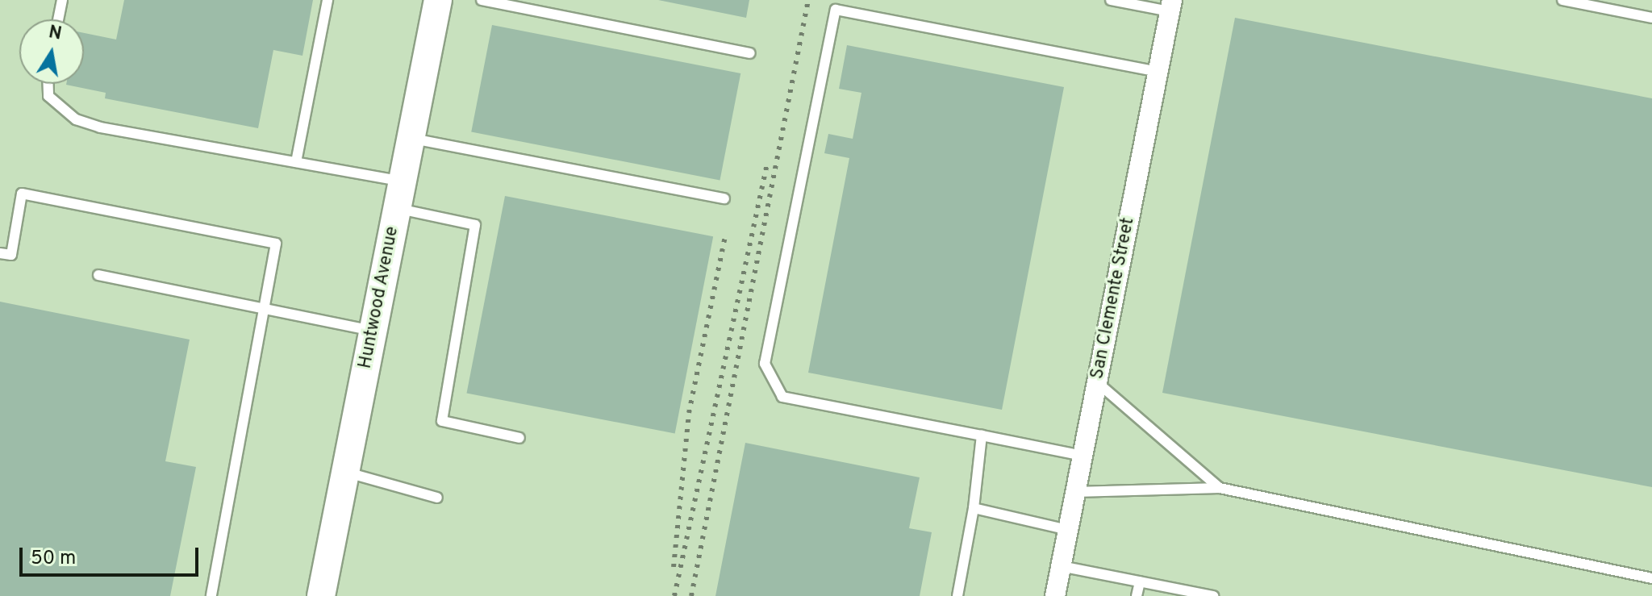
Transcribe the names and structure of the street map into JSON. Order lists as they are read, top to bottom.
{
  "streets": {
    "street": ["Huntwood Avenue", "San Clemente Street"]
  },
  "scale_bar": "50 m",
  "north": "top"
}
